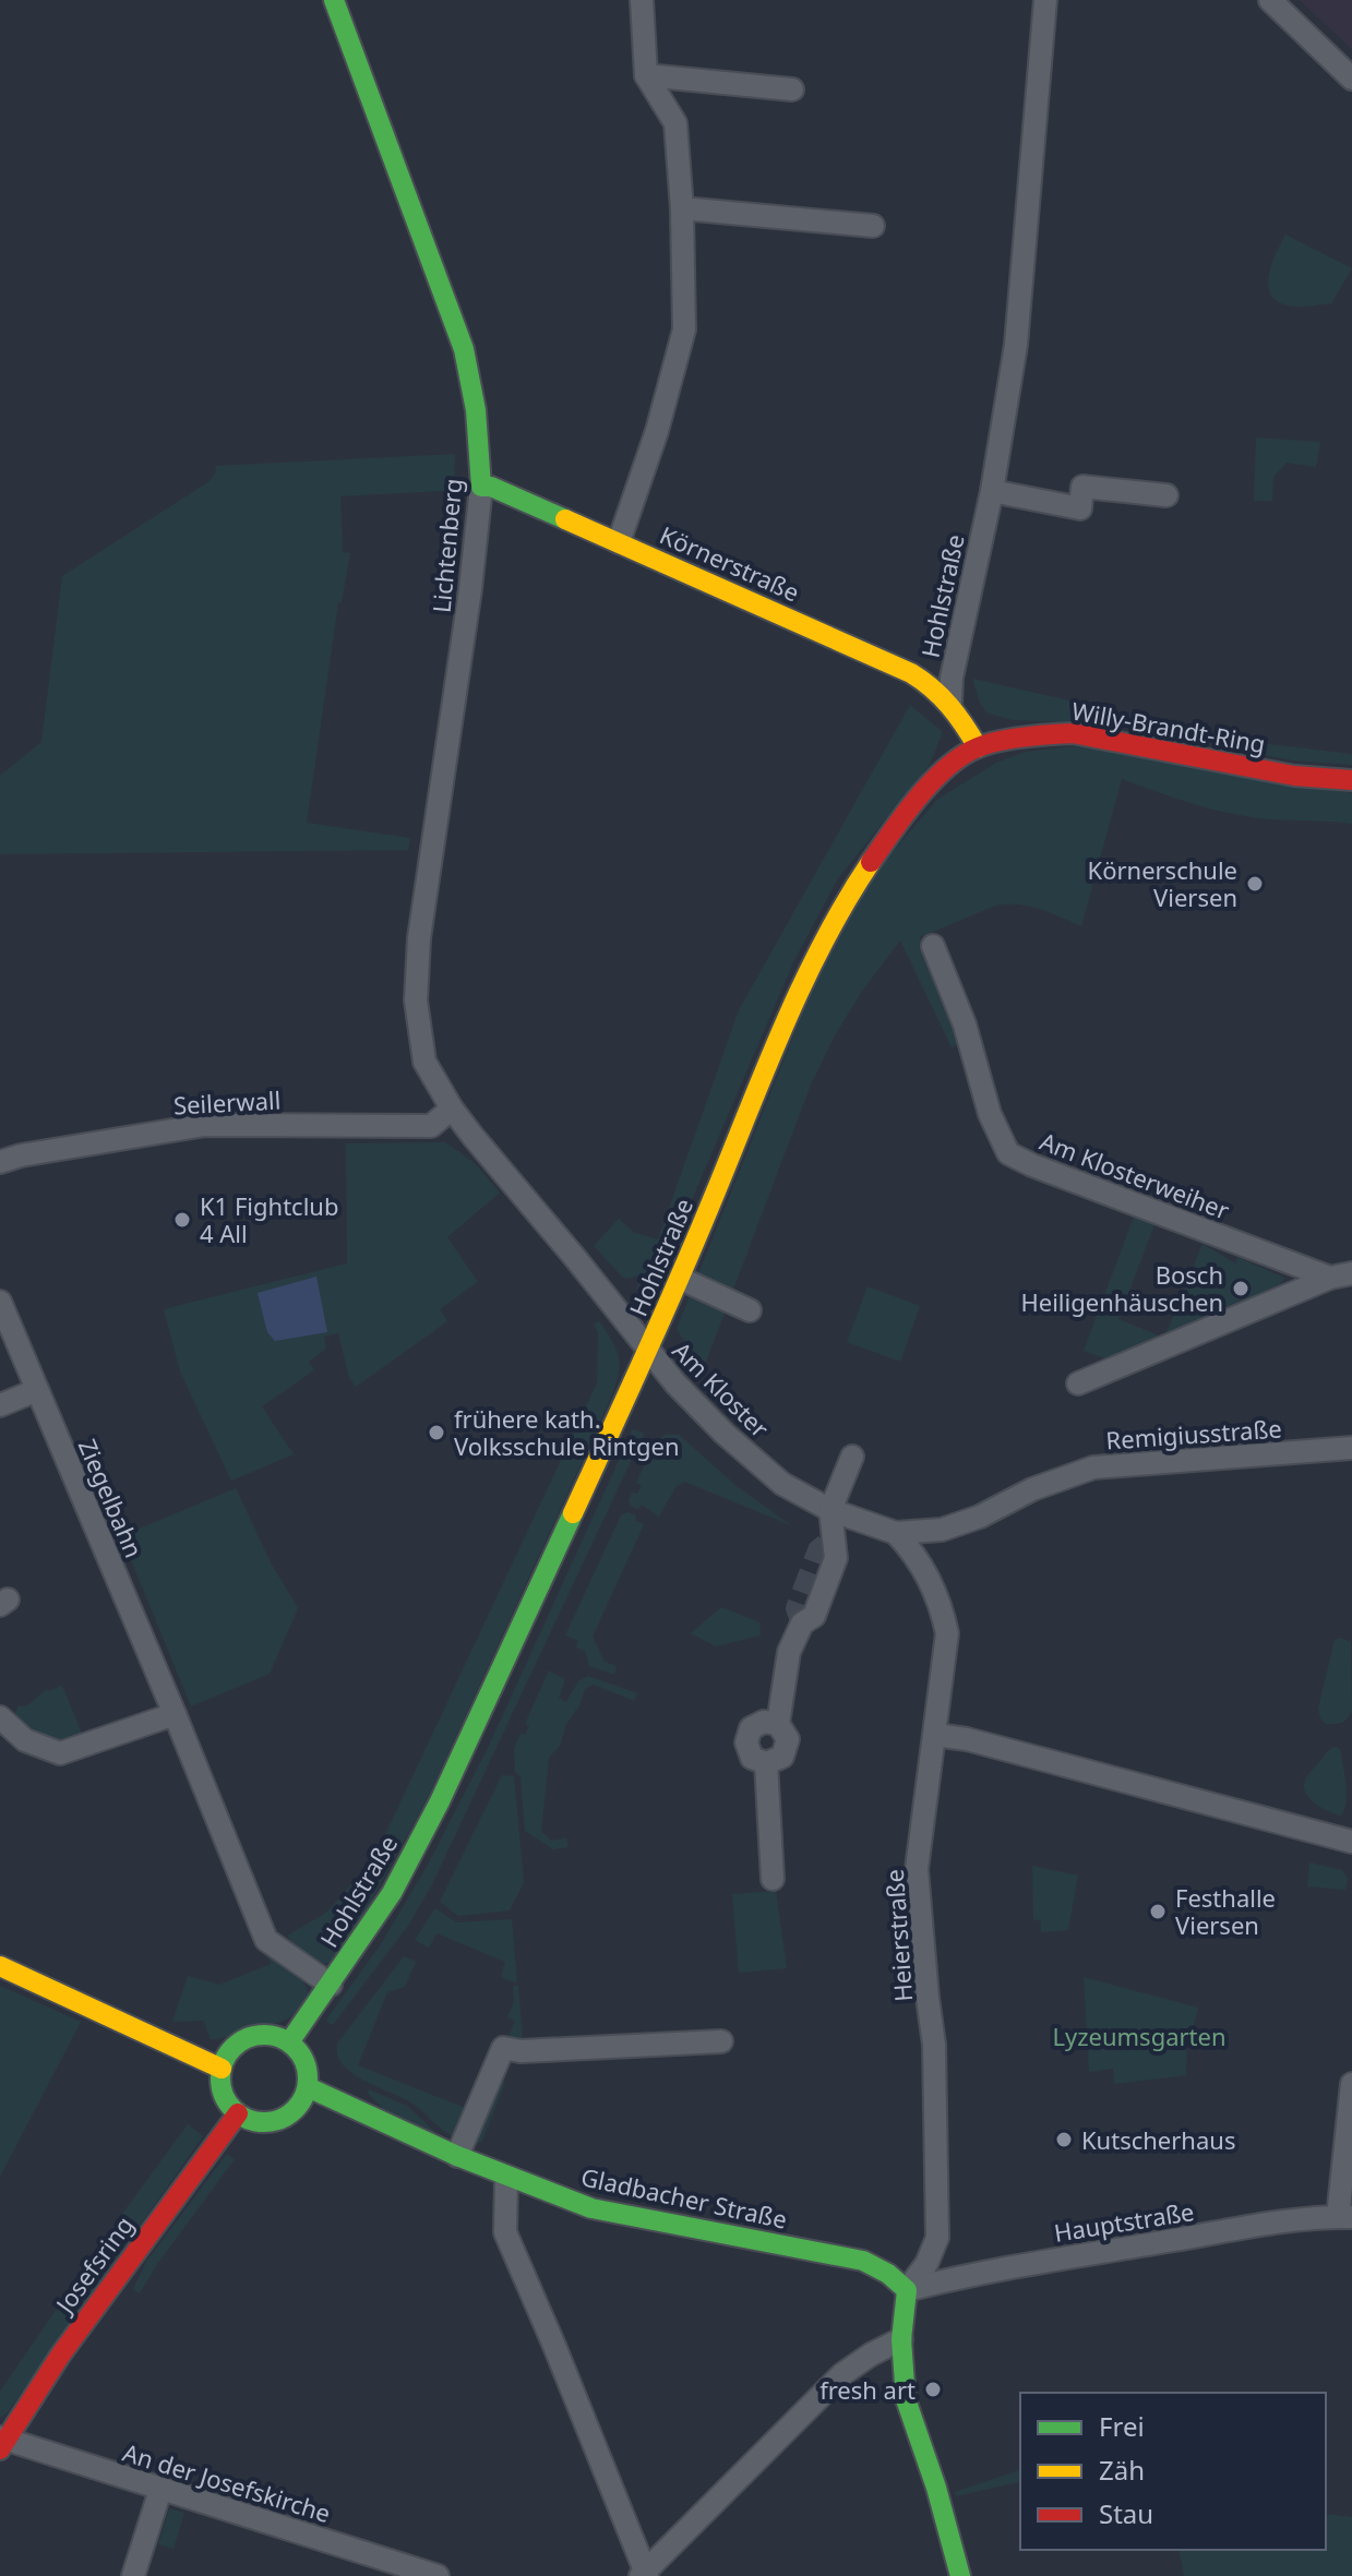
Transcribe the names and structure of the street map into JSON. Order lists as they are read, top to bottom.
{
  "streets": {
    "main road": [
      "Lichtenberg",
      "Körnerstraße",
      "Hohlstraße",
      "Willy-Brandt-Ring",
      "Gladbacher Straße",
      "Josefsring"
    ],
    "street": [
      "Seilerwall",
      "Am Klosterweiher",
      "Am Kloster",
      "Remigiusstraße",
      "Ziegelbahn",
      "Heierstraße",
      "Hauptstraße",
      "An der Josefskirche"
    ]
  },
  "crossings": [
    ["Lichtenberg", "Körnerstraße"],
    ["Lichtenberg", "Seilerwall"],
    ["Lichtenberg", "Am Kloster"],
    ["Körnerstraße", "Hohlstraße"],
    ["Hohlstraße", "Willy-Brandt-Ring"],
    ["Hohlstraße", "Am Kloster"],
    ["Hohlstraße", "Ziegelbahn"],
    ["Hohlstraße", "Gladbacher Straße"],
    ["Hohlstraße", "Josefsring"],
    ["Seilerwall", "Am Kloster"],
    ["Am Kloster", "Remigiusstraße"],
    ["Am Kloster", "Heierstraße"],
    ["Remigiusstraße", "Heierstraße"],
    ["Heierstraße", "Gladbacher Straße"],
    ["Heierstraße", "Hauptstraße"],
    ["Gladbacher Straße", "Hauptstraße"],
    ["Gladbacher Straße", "Josefsring"],
    ["Josefsring", "An der Josefskirche"]
  ],
  "parks": ["Lyzeumsgarten"],
  "places": [
    "Körnerschule Viersen",
    "K1 Fightclub 4 All",
    "Bosch Heiligenhäuschen",
    "frühere kath. Volksschule Rintgen",
    "Festhalle Viersen",
    "Kutscherhaus",
    "fresh art"
  ],
  "legend": ["Frei", "Zäh", "Stau"]
}
